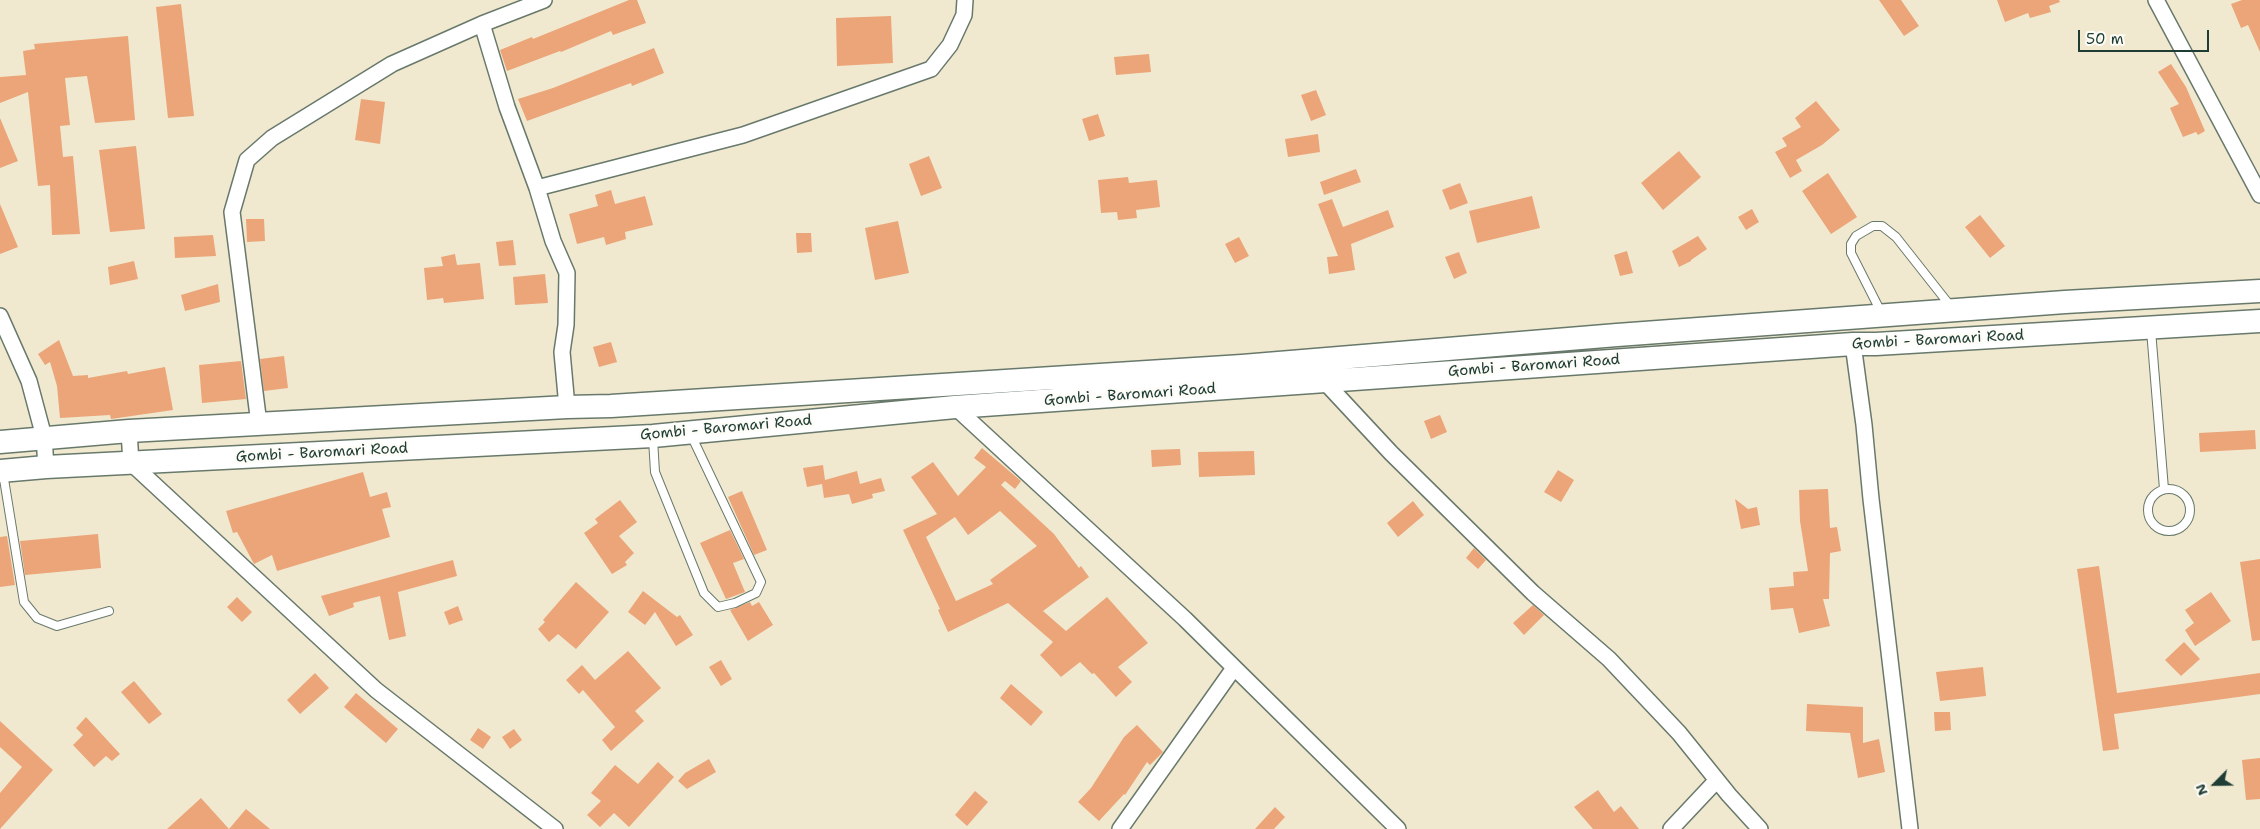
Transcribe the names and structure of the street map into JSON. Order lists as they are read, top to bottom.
{
  "streets": {
    "main road": ["Gombi - Baromari Road"]
  },
  "scale_bar": "50 m",
  "north": "bottom left"
}
